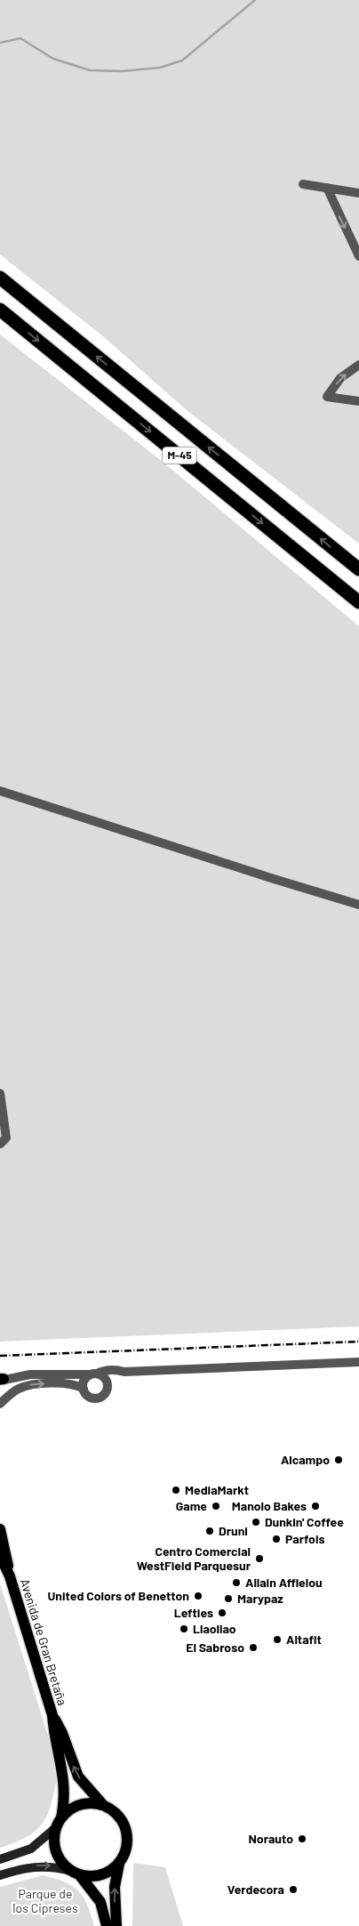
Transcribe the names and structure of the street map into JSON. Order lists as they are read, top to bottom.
{
  "streets": {
    "highway": ["M-45"],
    "main road": ["Avenida de Gran Bretaña"]
  },
  "parks": ["Parque de los Cipreses"],
  "places": [
    "Alcampo",
    "MediaMarkt",
    "Game",
    "Manolo Bakes",
    "Dunkin' Coffee",
    "Druni",
    "Parfois",
    "Centro Comercial WestField Parquesur",
    "Allain Afflelou",
    "United Colors of Benetton",
    "Marypaz",
    "Lefties",
    "Llaollao",
    "Altafit",
    "El Sabroso",
    "Norauto",
    "Verdecora"
  ]
}
